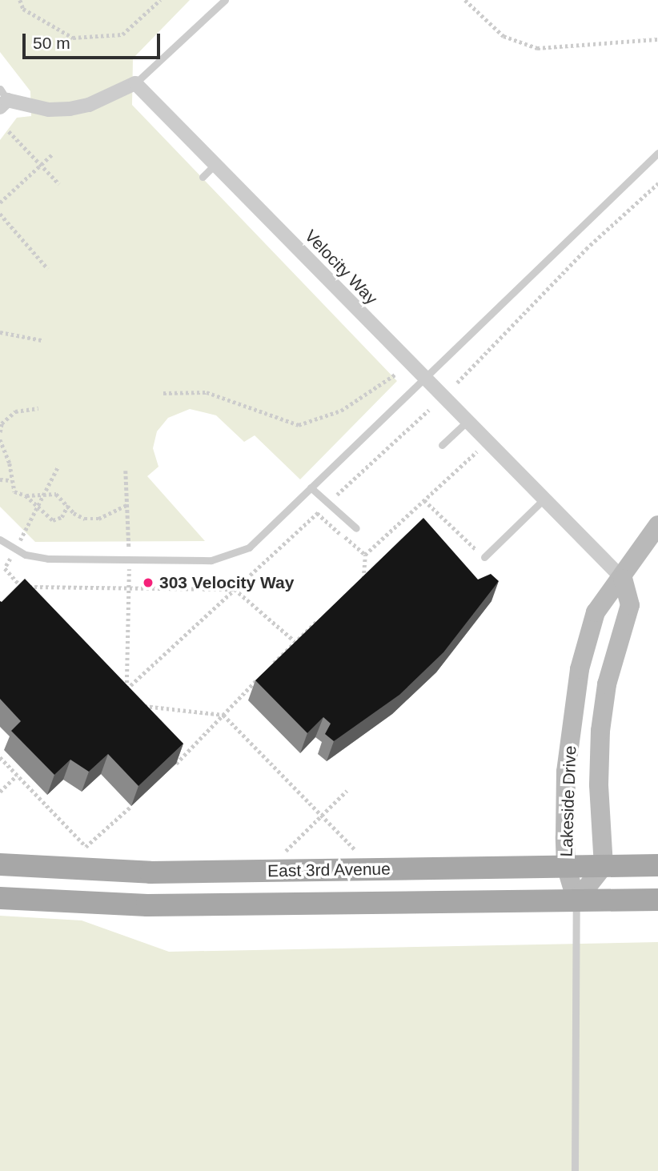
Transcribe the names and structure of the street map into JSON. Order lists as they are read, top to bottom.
{
  "streets": {
    "main road": ["East 3rd Avenue"],
    "street": ["Velocity Way", "Lakeside Drive"]
  },
  "crossings": [
    ["Velocity Way", "Lakeside Drive"],
    ["Lakeside Drive", "East 3rd Avenue"]
  ],
  "places": ["303 Velocity Way"],
  "scale_bar": "50 m"
}
